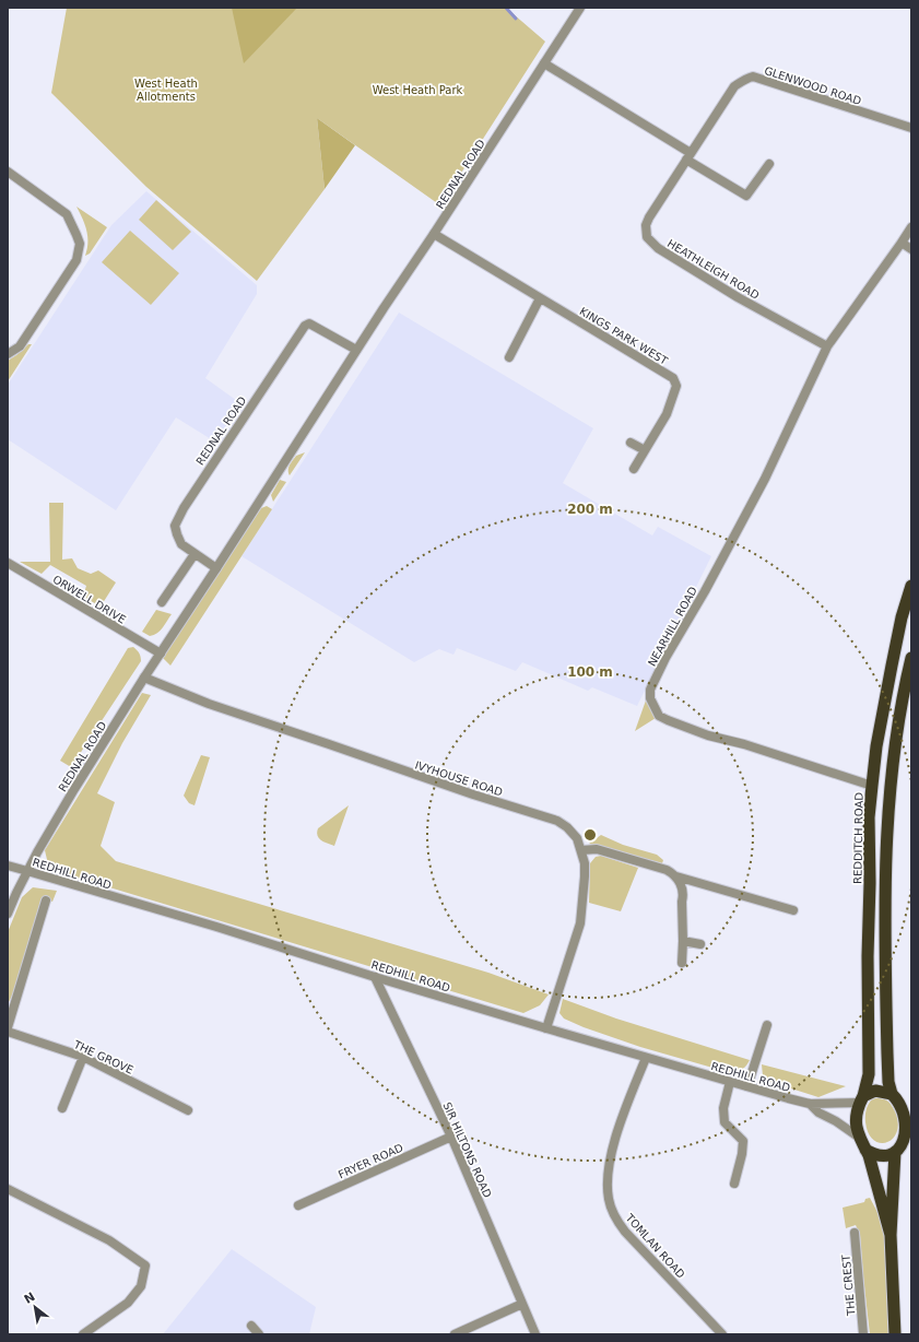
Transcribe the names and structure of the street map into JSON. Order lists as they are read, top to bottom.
{
  "streets": {
    "highway": ["REDDITCH ROAD"],
    "street": [
      "GLENWOOD ROAD",
      "REDNAL ROAD",
      "HEATHLEIGH ROAD",
      "KINGS PARK WEST",
      "ORWELL DRIVE",
      "NEARHILL ROAD",
      "IVYHOUSE ROAD",
      "REDHILL ROAD",
      "THE GROVE",
      "SIR HILTONS ROAD",
      "FRYER ROAD",
      "TOMLAN ROAD",
      "THE CREST"
    ]
  },
  "crossings": [
    ["GLENWOOD ROAD", "HEATHLEIGH ROAD"],
    ["REDNAL ROAD", "KINGS PARK WEST"],
    ["REDNAL ROAD", "ORWELL DRIVE"],
    ["REDNAL ROAD", "IVYHOUSE ROAD"],
    ["REDNAL ROAD", "REDHILL ROAD"],
    ["HEATHLEIGH ROAD", "NEARHILL ROAD"],
    ["NEARHILL ROAD", "REDDITCH ROAD"],
    ["IVYHOUSE ROAD", "REDHILL ROAD"],
    ["REDDITCH ROAD", "REDHILL ROAD"],
    ["REDHILL ROAD", "SIR HILTONS ROAD"],
    ["REDHILL ROAD", "TOMLAN ROAD"],
    ["SIR HILTONS ROAD", "FRYER ROAD"]
  ],
  "parks": ["West Heath Allotments", "West Heath Park"],
  "north": "top left",
  "rings": ["200 m", "100 m"]
}
